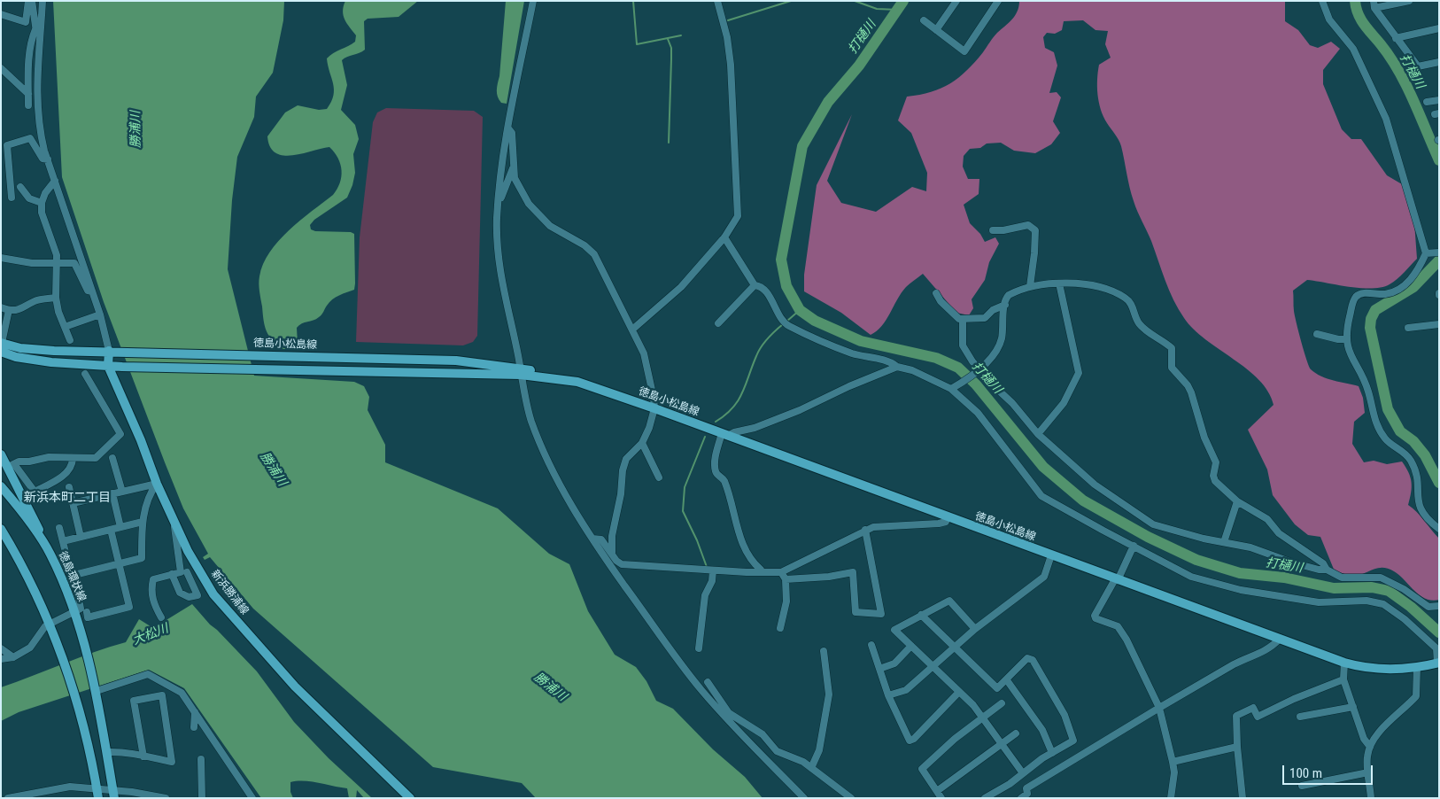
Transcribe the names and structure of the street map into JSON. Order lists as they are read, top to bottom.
{
  "streets": {
    "main road": ["徳島小松島線", "徳島環状線", "新浜勝浦線"]
  },
  "crossings": [
    ["徳島小松島線", "新浜勝浦線"]
  ],
  "districts": ["新浜本町二丁目"],
  "water": ["打樋川", "勝浦川", "大松川"],
  "scale_bar": "100 m"
}
